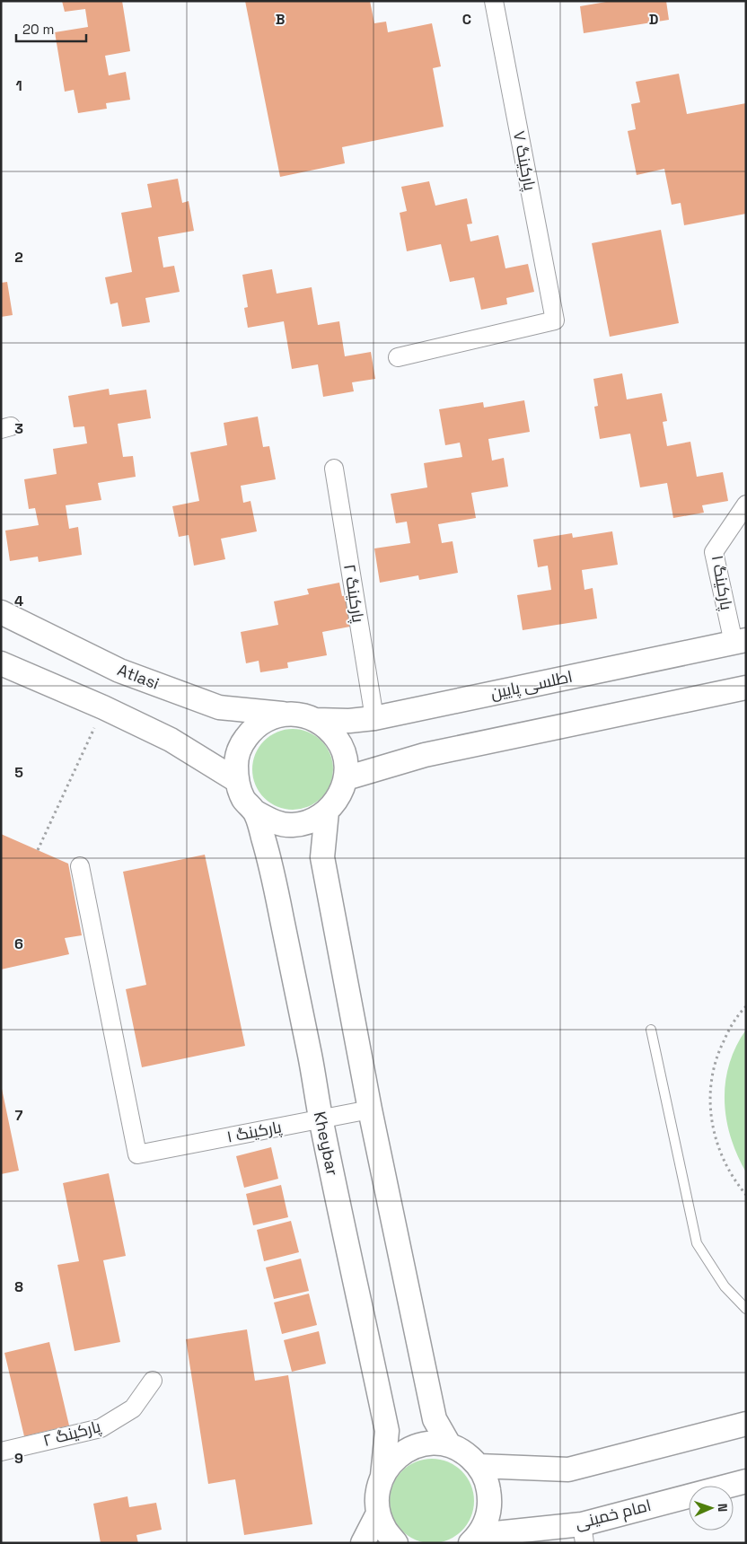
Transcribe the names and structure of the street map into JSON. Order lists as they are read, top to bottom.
{
  "streets": {
    "street": [
      "پارکینگ ۷",
      "پارکینگ ۱",
      "پارکینگ ۲",
      "Atlasi",
      "اطلسی پایین",
      "Kheybar",
      "امام خمینی"
    ]
  },
  "crossings": [
    ["پارکینگ ۱", "اطلسی پایین"],
    ["پارکینگ ۱", "Kheybar"],
    ["پارکینگ ۲", "اطلسی پایین"],
    ["Atlasi", "اطلسی پایین"],
    ["Atlasi", "Kheybar"],
    ["اطلسی پایین", "Kheybar"]
  ],
  "scale_bar": "20 m",
  "north": "right",
  "grid": {
    "columns": ["B", "C", "D"],
    "rows": [
      "1",
      "2",
      "3",
      "4",
      "5",
      "6",
      "7",
      "8",
      "9"
    ]
  }
}
